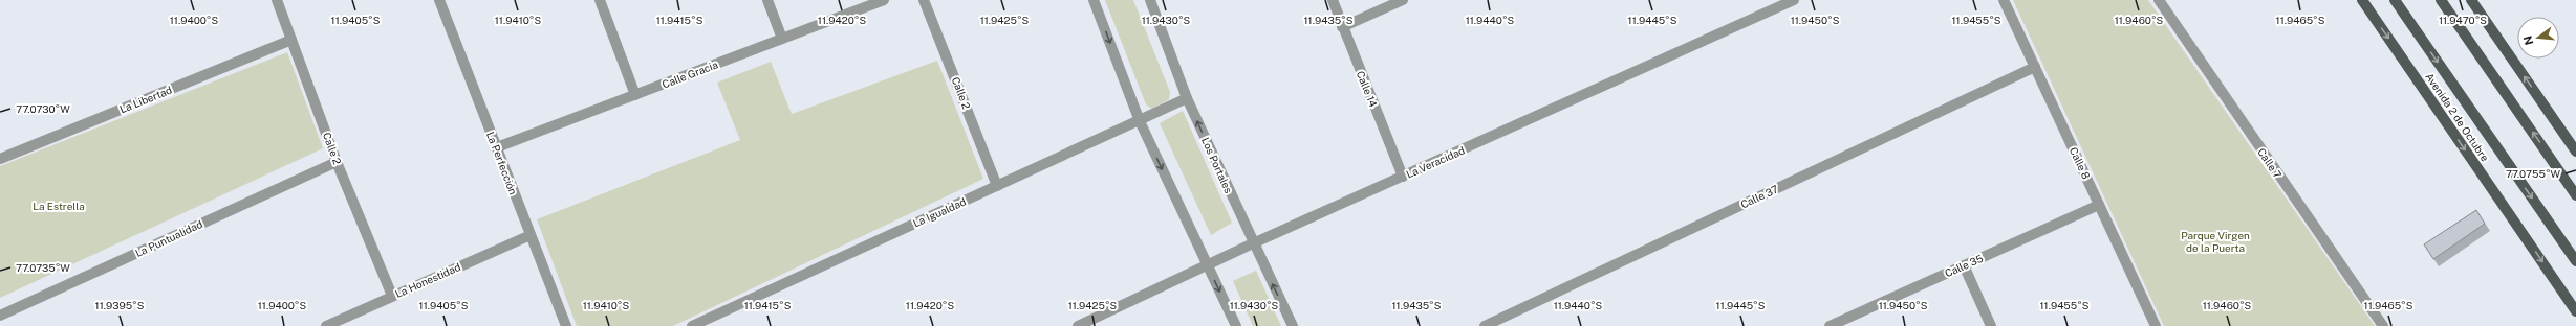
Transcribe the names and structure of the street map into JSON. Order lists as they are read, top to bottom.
{
  "streets": {
    "main road": ["Avenida 2 de Octubre"],
    "street": [
      "Calle Gracia",
      "Calle 14",
      "Calle 2",
      "La Libertad",
      "La Veracidad",
      "La Perfección",
      "Calle 8",
      "Calle 7",
      "Los Portales",
      "Calle 37",
      "La Igualdad",
      "La Puntualidad",
      "Calle 35",
      "La Honestidad"
    ]
  },
  "crossings": [
    ["Calle Gracia", "La Perfección"],
    ["Calle 14", "La Veracidad"],
    ["Calle 2", "La Libertad"],
    ["Calle 2", "La Igualdad"],
    ["Calle 2", "La Puntualidad"],
    ["Calle 2", "La Honestidad"],
    ["La Veracidad", "Los Portales"],
    ["La Perfección", "La Honestidad"],
    ["Calle 8", "Calle 37"],
    ["Calle 8", "Calle 35"],
    ["Los Portales", "La Igualdad"]
  ],
  "parks": ["La Estrella", "Parque Virgen de la Puerta"],
  "north": "left",
  "coordinates": [
    "11.9400°S",
    "11.9405°S",
    "11.9410°S",
    "11.9415°S",
    "11.9420°S",
    "11.9425°S",
    "11.9430°S",
    "11.9435°S",
    "11.9440°S",
    "11.9445°S",
    "11.9450°S",
    "11.9455°S",
    "11.9460°S",
    "11.9465°S",
    "11.9470°S",
    "77.0730°W",
    "77.0755°W",
    "77.0735°W",
    "11.9395°S"
  ]
}
